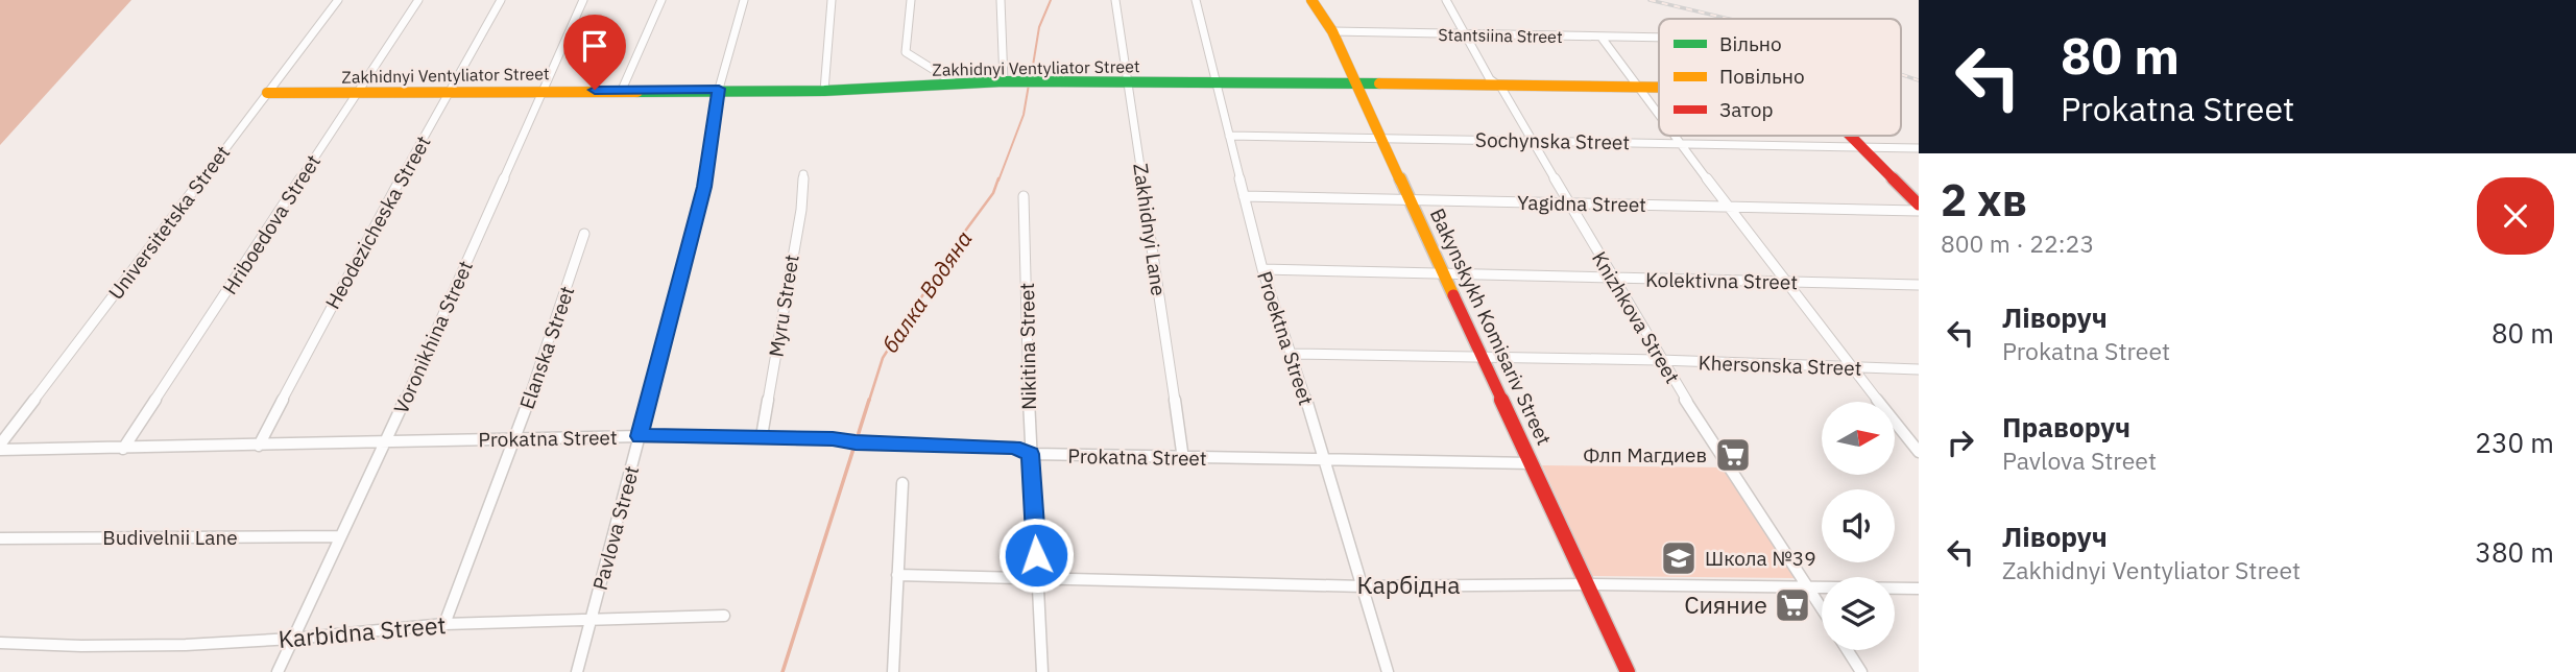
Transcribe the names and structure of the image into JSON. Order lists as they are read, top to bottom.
{
  "streets": {
    "street": [
      "Stantsiina Street",
      "Zakhidnyi Ventyliator Street",
      "Sochynska Street",
      "Yagidna Street",
      "Universitetska Street",
      "Heodezicheska Street",
      "Hriboedova Street",
      "Zakhidnyi Lane",
      "Kolektivna Street",
      "Myru Street",
      "Knizhkova Street",
      "Bakynskykh Komisariv Street",
      "Voronikhina Street",
      "Proektna Street",
      "Nikitina Street",
      "Elanska Street",
      "Khersonska Street",
      "Prokatna Street",
      "Pavlova Street",
      "Budivelnii Lane",
      "Карбідна",
      "Karbidna Street"
    ]
  },
  "crossings": [
    ["Stantsiina Street", "Knizhkova Street"],
    ["Stantsiina Street", "Bakynskykh Komisariv Street"],
    ["Zakhidnyi Ventyliator Street", "Sochynska Street"],
    ["Zakhidnyi Ventyliator Street", "Universitetska Street"],
    ["Zakhidnyi Ventyliator Street", "Heodezicheska Street"],
    ["Zakhidnyi Ventyliator Street", "Hriboedova Street"],
    ["Zakhidnyi Ventyliator Street", "Zakhidnyi Lane"],
    ["Zakhidnyi Ventyliator Street", "Knizhkova Street"],
    ["Zakhidnyi Ventyliator Street", "Bakynskykh Komisariv Street"],
    ["Zakhidnyi Ventyliator Street", "Voronikhina Street"],
    ["Zakhidnyi Ventyliator Street", "Proektna Street"],
    ["Zakhidnyi Ventyliator Street", "Pavlova Street"],
    ["Sochynska Street", "Knizhkova Street"],
    ["Sochynska Street", "Bakynskykh Komisariv Street"],
    ["Sochynska Street", "Proektna Street"],
    ["Yagidna Street", "Knizhkova Street"],
    ["Yagidna Street", "Bakynskykh Komisariv Street"],
    ["Yagidna Street", "Proektna Street"],
    ["Universitetska Street", "Prokatna Street"],
    ["Heodezicheska Street", "Prokatna Street"],
    ["Hriboedova Street", "Prokatna Street"],
    ["Zakhidnyi Lane", "Prokatna Street"],
    ["Kolektivna Street", "Knizhkova Street"],
    ["Kolektivna Street", "Bakynskykh Komisariv Street"],
    ["Kolektivna Street", "Proektna Street"],
    ["Myru Street", "Prokatna Street"],
    ["Knizhkova Street", "Khersonska Street"],
    ["Knizhkova Street", "Карбідна"],
    ["Bakynskykh Komisariv Street", "Khersonska Street"],
    ["Bakynskykh Komisariv Street", "Prokatna Street"],
    ["Bakynskykh Komisariv Street", "Карбідна"],
    ["Voronikhina Street", "Prokatna Street"],
    ["Voronikhina Street", "Budivelnii Lane"],
    ["Voronikhina Street", "Karbidna Street"],
    ["Proektna Street", "Khersonska Street"],
    ["Proektna Street", "Prokatna Street"],
    ["Proektna Street", "Карбідна"],
    ["Nikitina Street", "Prokatna Street"],
    ["Nikitina Street", "Карбідна"],
    ["Elanska Street", "Prokatna Street"],
    ["Elanska Street", "Karbidna Street"],
    ["Prokatna Street", "Pavlova Street"],
    ["Pavlova Street", "Karbidna Street"]
  ],
  "water": ["балка Водяна"],
  "places": {
    "supermarket": ["Флп Магдиев", "Сияние"],
    "school or university": ["Школа №39"]
  },
  "legend": ["Вільно", "Повільно", "Затор"],
  "north": "right",
  "page": {
    "turn": ["80 m", "Prokatna Street"],
    "heading": ["2 хв", "800 m · 22:23"],
    "list": [
      {
        "name": "Ліворуч",
        "note": "Prokatna Street",
        "value": "80 m"
      },
      {
        "name": "Праворуч",
        "note": "Pavlova Street",
        "value": "230 m"
      },
      {
        "name": "Ліворуч",
        "note": "Zakhidnyi Ventyliator Street",
        "value": "380 m"
      }
    ]
  }
}
